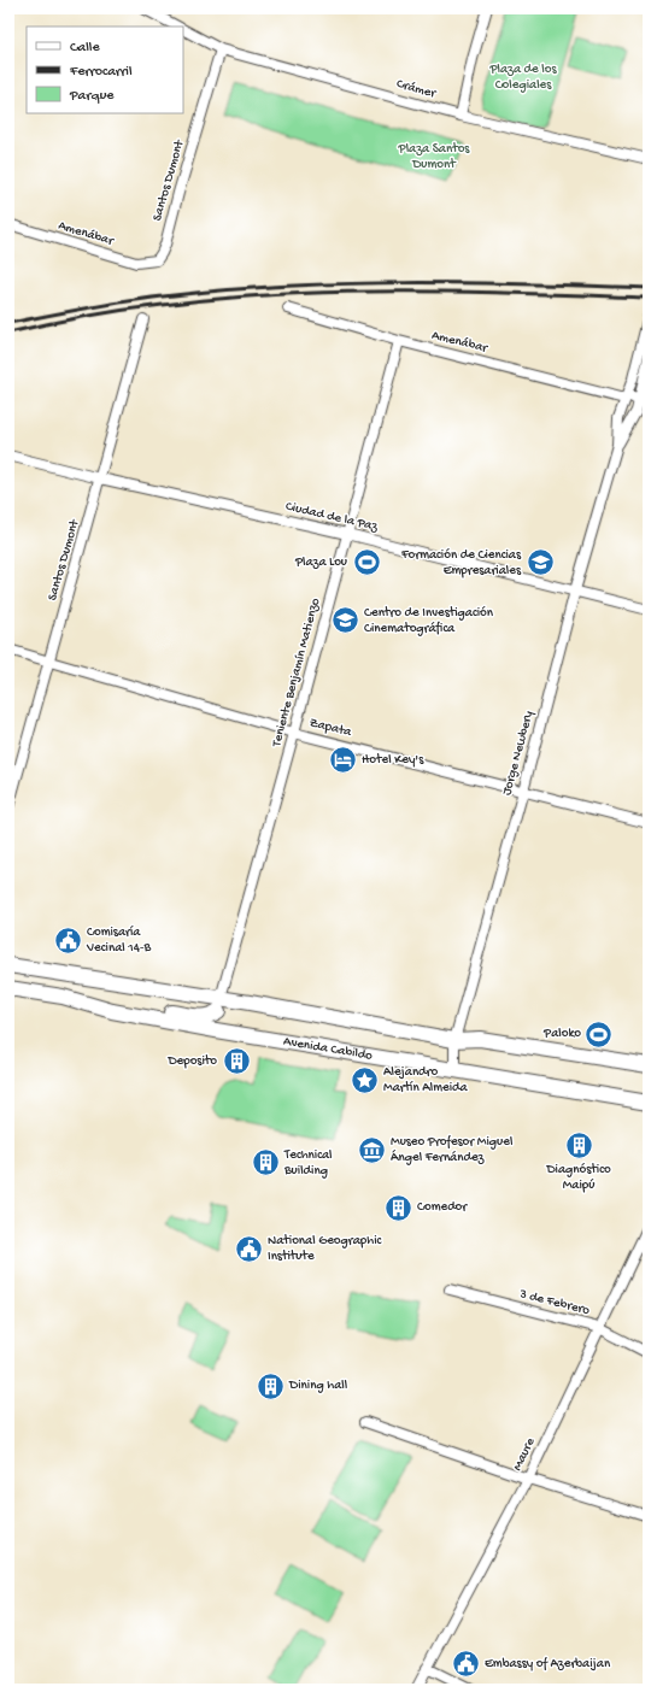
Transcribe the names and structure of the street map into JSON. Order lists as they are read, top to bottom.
{
  "streets": {
    "main road": ["Avenida Cabildo"],
    "street": [
      "Crámer",
      "Santos Dumont",
      "Amenábar",
      "Ciudad de la Paz",
      "Teniente Benjamín Matienzo",
      "Zapata",
      "Jorge Newbery",
      "3 de Febrero",
      "Maure"
    ]
  },
  "crossings": [
    ["Crámer", "Santos Dumont"],
    ["Santos Dumont", "Amenábar"],
    ["Santos Dumont", "Ciudad de la Paz"],
    ["Santos Dumont", "Zapata"],
    ["Amenábar", "Teniente Benjamín Matienzo"],
    ["Amenábar", "Jorge Newbery"],
    ["Ciudad de la Paz", "Teniente Benjamín Matienzo"],
    ["Ciudad de la Paz", "Jorge Newbery"],
    ["Teniente Benjamín Matienzo", "Zapata"],
    ["Zapata", "Jorge Newbery"],
    ["Jorge Newbery", "Avenida Cabildo"],
    ["3 de Febrero", "Maure"]
  ],
  "parks": ["Plaza de los Colegiales", "Plaza Santos Dumont"],
  "places": {
    "sports": ["Plaza Lou", "Paloko"],
    "school or university": ["Formación de Ciencias Empresariales", "Centro de Investigación Cinematográfica"],
    "hotel": ["Hotel Key's"],
    "public building": ["Comisaría Vecinal 14-B", "National Geographic Institute", "Embassy of Azerbaijan"],
    "building": [
      "Deposito",
      "Diagnóstico Maipú",
      "Technical Building",
      "Comedor",
      "Dining hall"
    ],
    "place": ["Alejandro Martín Almeida"],
    "museum": ["Museo Profesor Miguel Ángel Fernández"]
  },
  "legend": ["Calle", "Ferrocarril", "Parque"]
}
